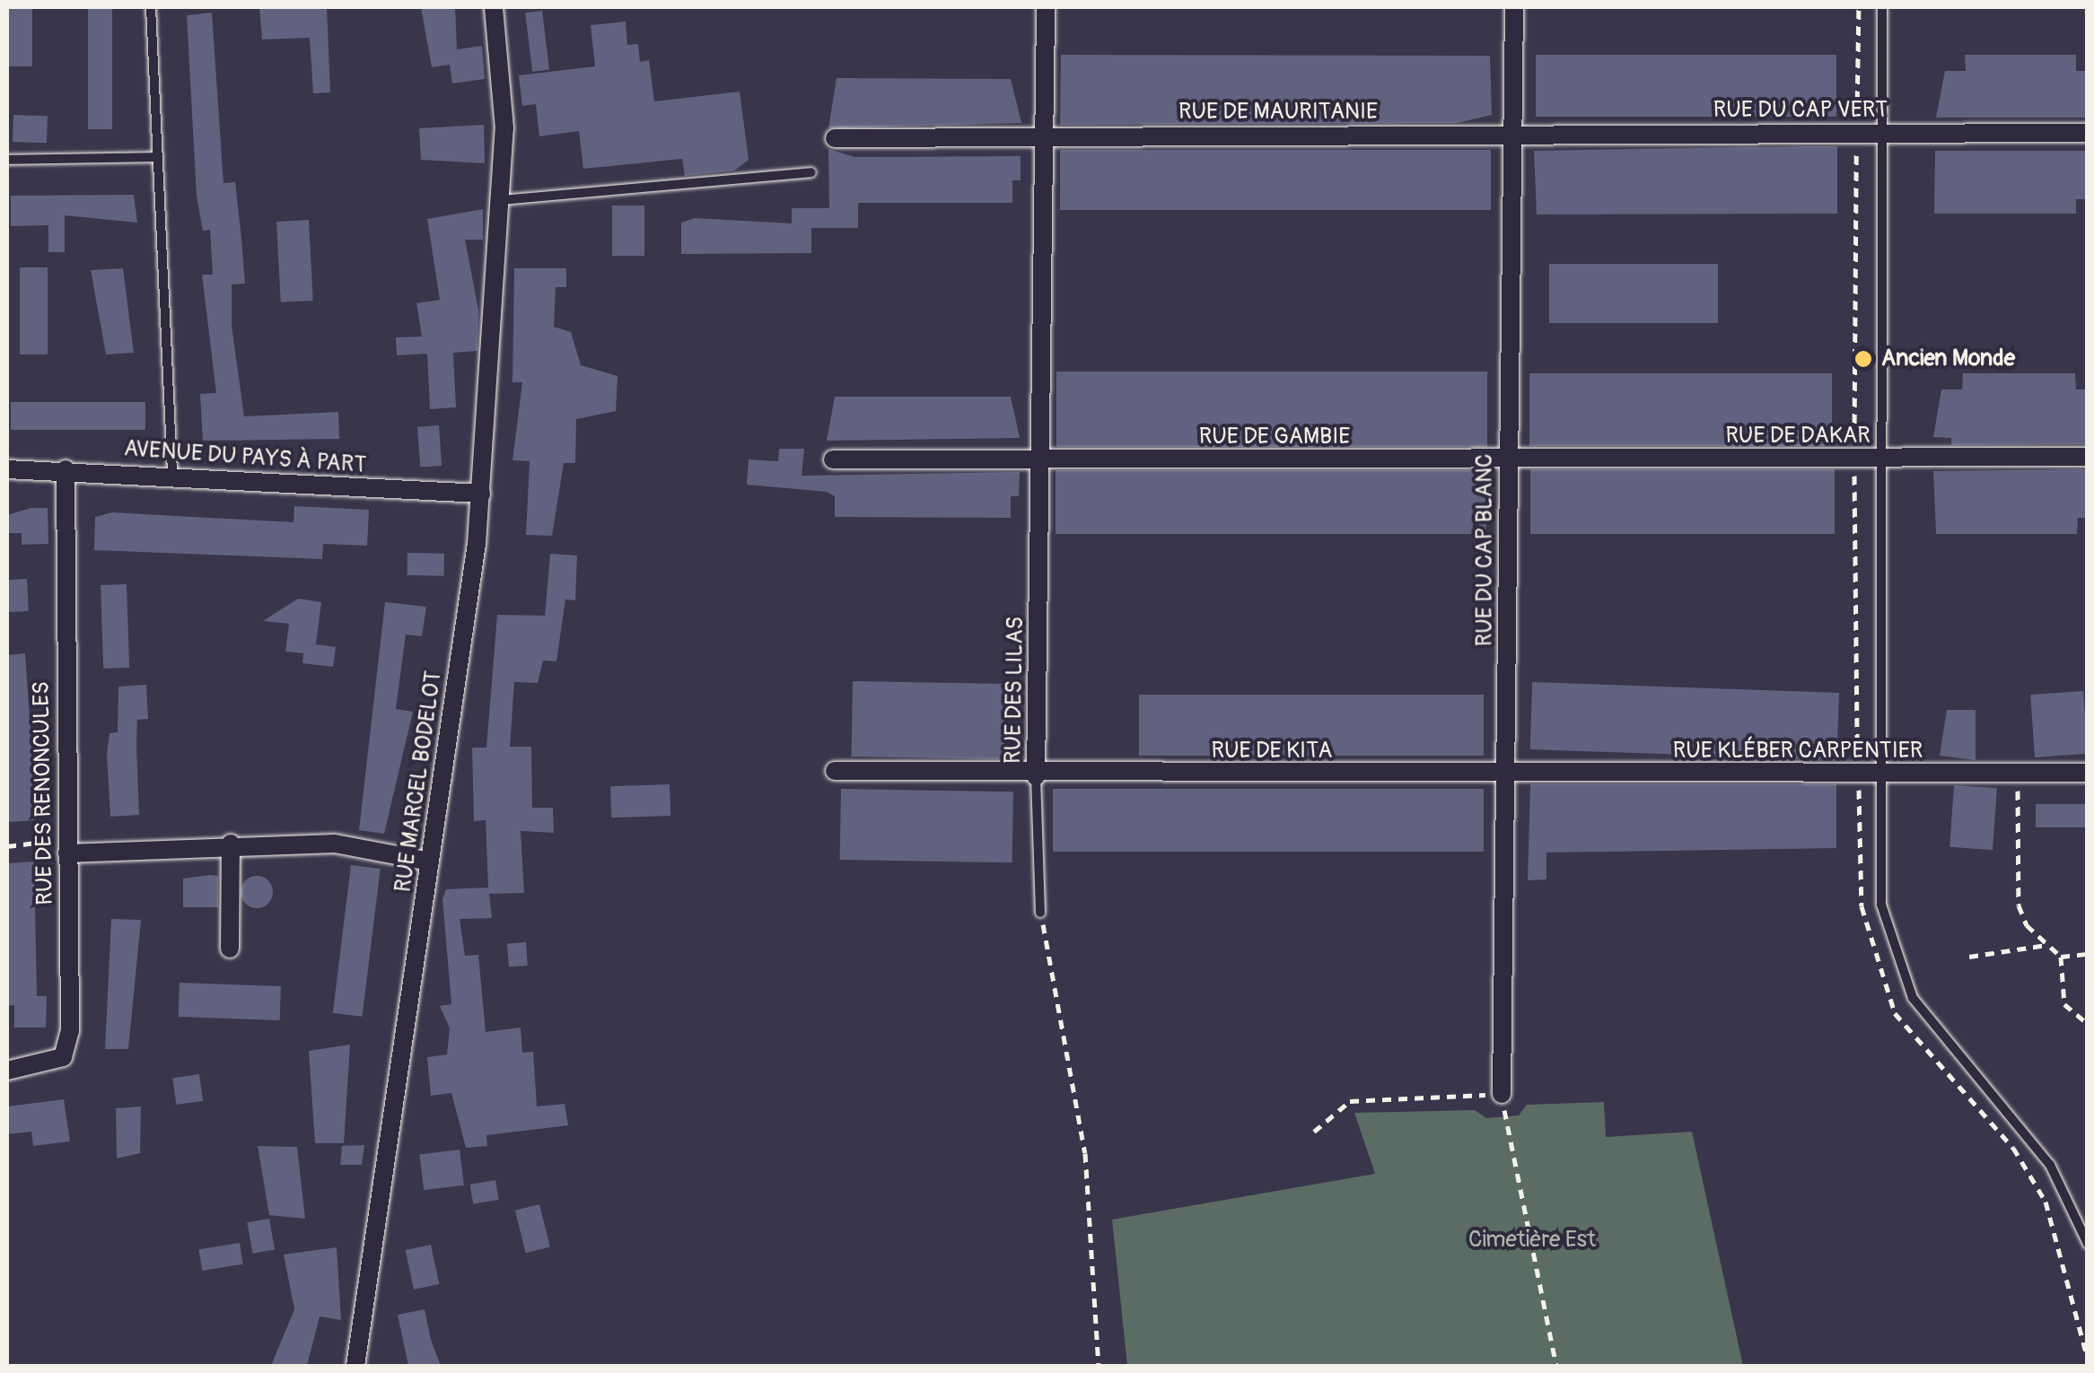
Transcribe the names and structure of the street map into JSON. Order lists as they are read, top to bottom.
{
  "streets": {
    "street": [
      "RUE DU CAP VERT",
      "RUE DE MAURITANIE",
      "RUE DE DAKAR",
      "RUE DE GAMBIE",
      "AVENUE DU PAYS À PART",
      "RUE DU CAP BLANC",
      "RUE DES LILAS",
      "RUE DE KITA",
      "RUE KLÉBER CARPENTIER",
      "RUE MARCEL BODELOT",
      "RUE DES RENONCULES"
    ]
  },
  "crossings": [
    ["RUE DU CAP VERT", "RUE DE MAURITANIE"],
    ["RUE DU CAP VERT", "RUE DU CAP BLANC"],
    ["RUE DE MAURITANIE", "RUE DU CAP BLANC"],
    ["RUE DE MAURITANIE", "RUE DES LILAS"],
    ["RUE DE DAKAR", "RUE DE GAMBIE"],
    ["RUE DE DAKAR", "RUE DU CAP BLANC"],
    ["RUE DE GAMBIE", "RUE DU CAP BLANC"],
    ["RUE DE GAMBIE", "RUE DES LILAS"],
    ["AVENUE DU PAYS À PART", "RUE MARCEL BODELOT"],
    ["AVENUE DU PAYS À PART", "RUE DES RENONCULES"],
    ["RUE DU CAP BLANC", "RUE DE KITA"],
    ["RUE DU CAP BLANC", "RUE KLÉBER CARPENTIER"],
    ["RUE DES LILAS", "RUE DE KITA"],
    ["RUE DE KITA", "RUE KLÉBER CARPENTIER"]
  ],
  "parks": ["Cimetière Est"],
  "places": ["Ancien Monde"]
}
